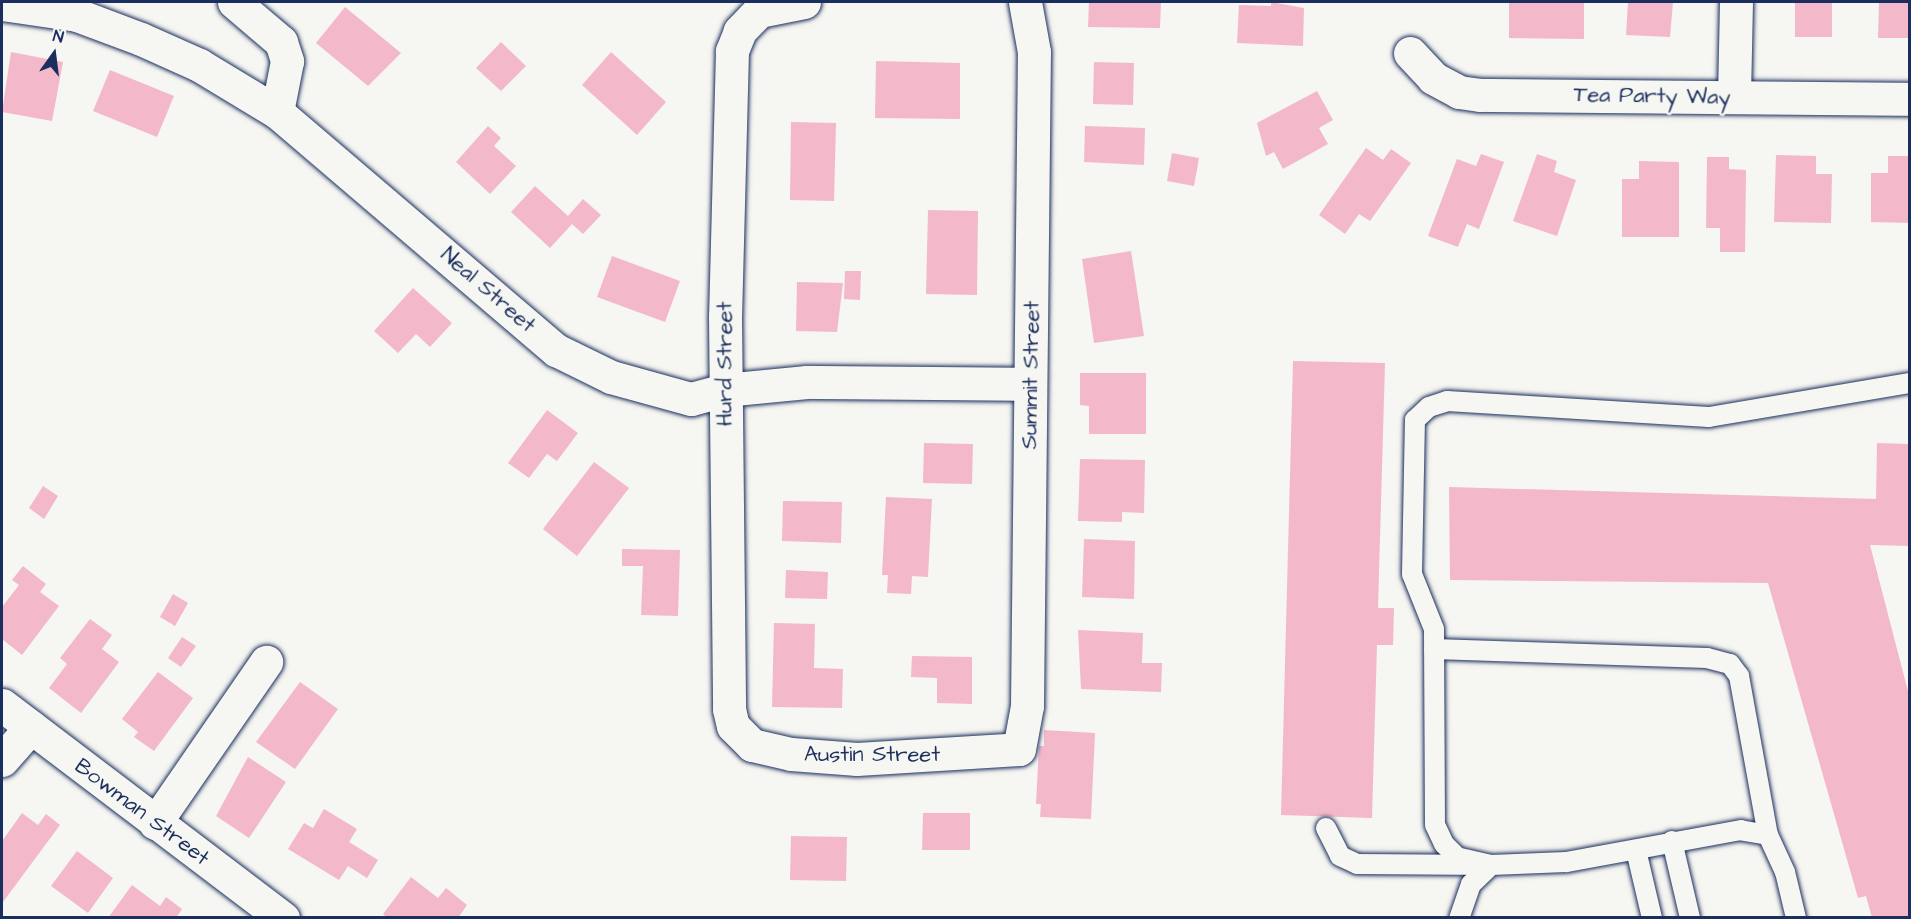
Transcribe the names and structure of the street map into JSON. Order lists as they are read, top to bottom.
{
  "streets": {
    "street": [
      "Tea Party Way",
      "Neal Street",
      "Hurd Street",
      "Summit Street",
      "Austin Street",
      "Bowman Street"
    ]
  },
  "crossings": [
    ["Neal Street", "Hurd Street"],
    ["Neal Street", "Summit Street"],
    ["Hurd Street", "Austin Street"],
    ["Summit Street", "Austin Street"]
  ],
  "north": "top"
}
